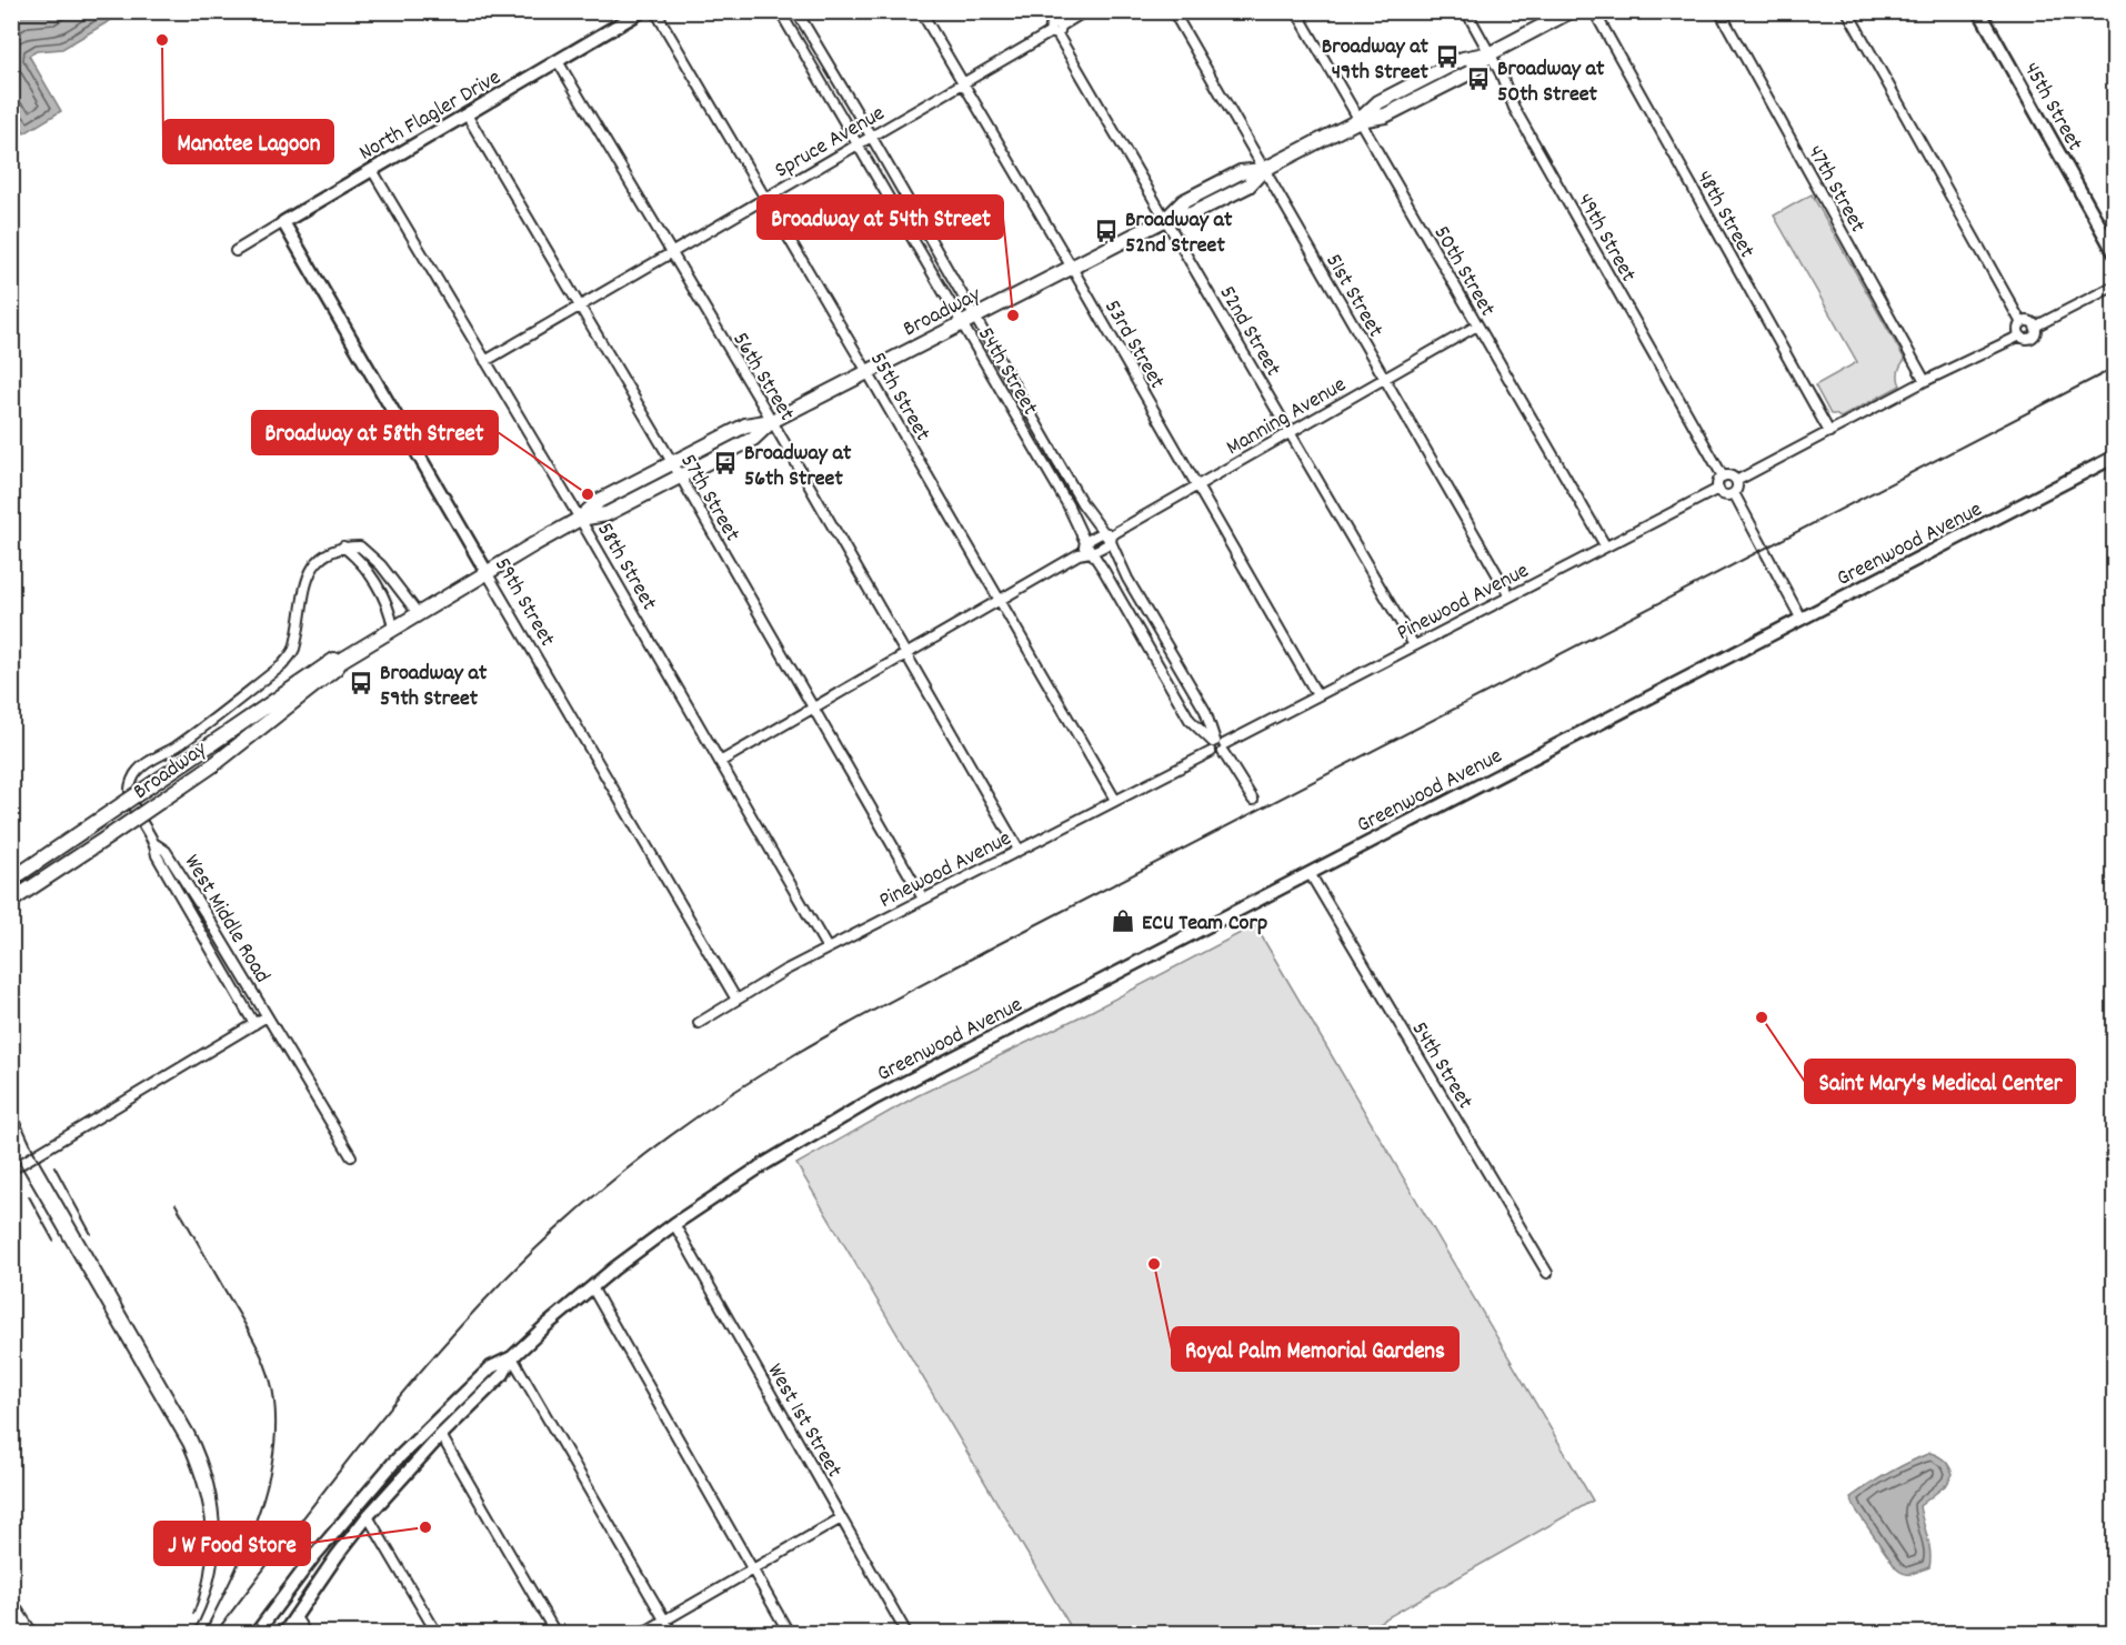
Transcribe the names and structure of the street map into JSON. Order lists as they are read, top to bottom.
{
  "streets": {
    "main road": [
      "45th Street",
      "North Flagler Drive",
      "Broadway",
      "Greenwood Avenue",
      "59th Street"
    ],
    "street": [
      "Spruce Avenue",
      "47th Street",
      "48th Street",
      "49th Street",
      "50th Street",
      "51st Street",
      "52nd Street",
      "53rd Street",
      "54th Street",
      "56th Street",
      "55th Street",
      "Manning Avenue",
      "57th Street",
      "58th Street",
      "Pinewood Avenue",
      "West Middle Road",
      "West 1st Street"
    ]
  },
  "crossings": [
    ["North Flagler Drive", "56th Street"],
    ["North Flagler Drive", "57th Street"],
    ["North Flagler Drive", "58th Street"],
    ["North Flagler Drive", "59th Street"],
    ["Spruce Avenue", "52nd Street"],
    ["Spruce Avenue", "53rd Street"],
    ["Spruce Avenue", "54th Street"],
    ["Spruce Avenue", "56th Street"],
    ["Spruce Avenue", "55th Street"],
    ["Spruce Avenue", "57th Street"],
    ["Spruce Avenue", "58th Street"],
    ["49th Street", "Broadway"],
    ["49th Street", "Pinewood Avenue"],
    ["50th Street", "Broadway"],
    ["50th Street", "Manning Avenue"],
    ["50th Street", "Pinewood Avenue"],
    ["51st Street", "Broadway"],
    ["51st Street", "Manning Avenue"],
    ["51st Street", "Pinewood Avenue"],
    ["Broadway", "52nd Street"],
    ["Broadway", "53rd Street"],
    ["Broadway", "54th Street"],
    ["Broadway", "56th Street"],
    ["Broadway", "55th Street"],
    ["Broadway", "57th Street"],
    ["Broadway", "58th Street"],
    ["Broadway", "59th Street"],
    ["52nd Street", "Manning Avenue"],
    ["52nd Street", "Pinewood Avenue"],
    ["53rd Street", "Manning Avenue"],
    ["53rd Street", "Pinewood Avenue"],
    ["54th Street", "Manning Avenue"],
    ["54th Street", "Greenwood Avenue"],
    ["54th Street", "Pinewood Avenue"],
    ["56th Street", "Pinewood Avenue"],
    ["55th Street", "Pinewood Avenue"],
    ["57th Street", "Pinewood Avenue"],
    ["Greenwood Avenue", "West 1st Street"],
    ["58th Street", "Pinewood Avenue"],
    ["Pinewood Avenue", "59th Street"]
  ],
  "places": {
    "other": [
      "Manatee Lagoon",
      "Broadway at 54th Street",
      "Broadway at 58th Street",
      "Saint Mary's Medical Center",
      "Royal Palm Memorial Gardens",
      "J W Food Store"
    ],
    "bus stop": [
      "Broadway at 49th Street",
      "Broadway at 50th Street",
      "Broadway at 52nd Street",
      "Broadway at 56th Street",
      "Broadway at 59th Street"
    ],
    "shop": ["ECU Team Corp"]
  }
}
